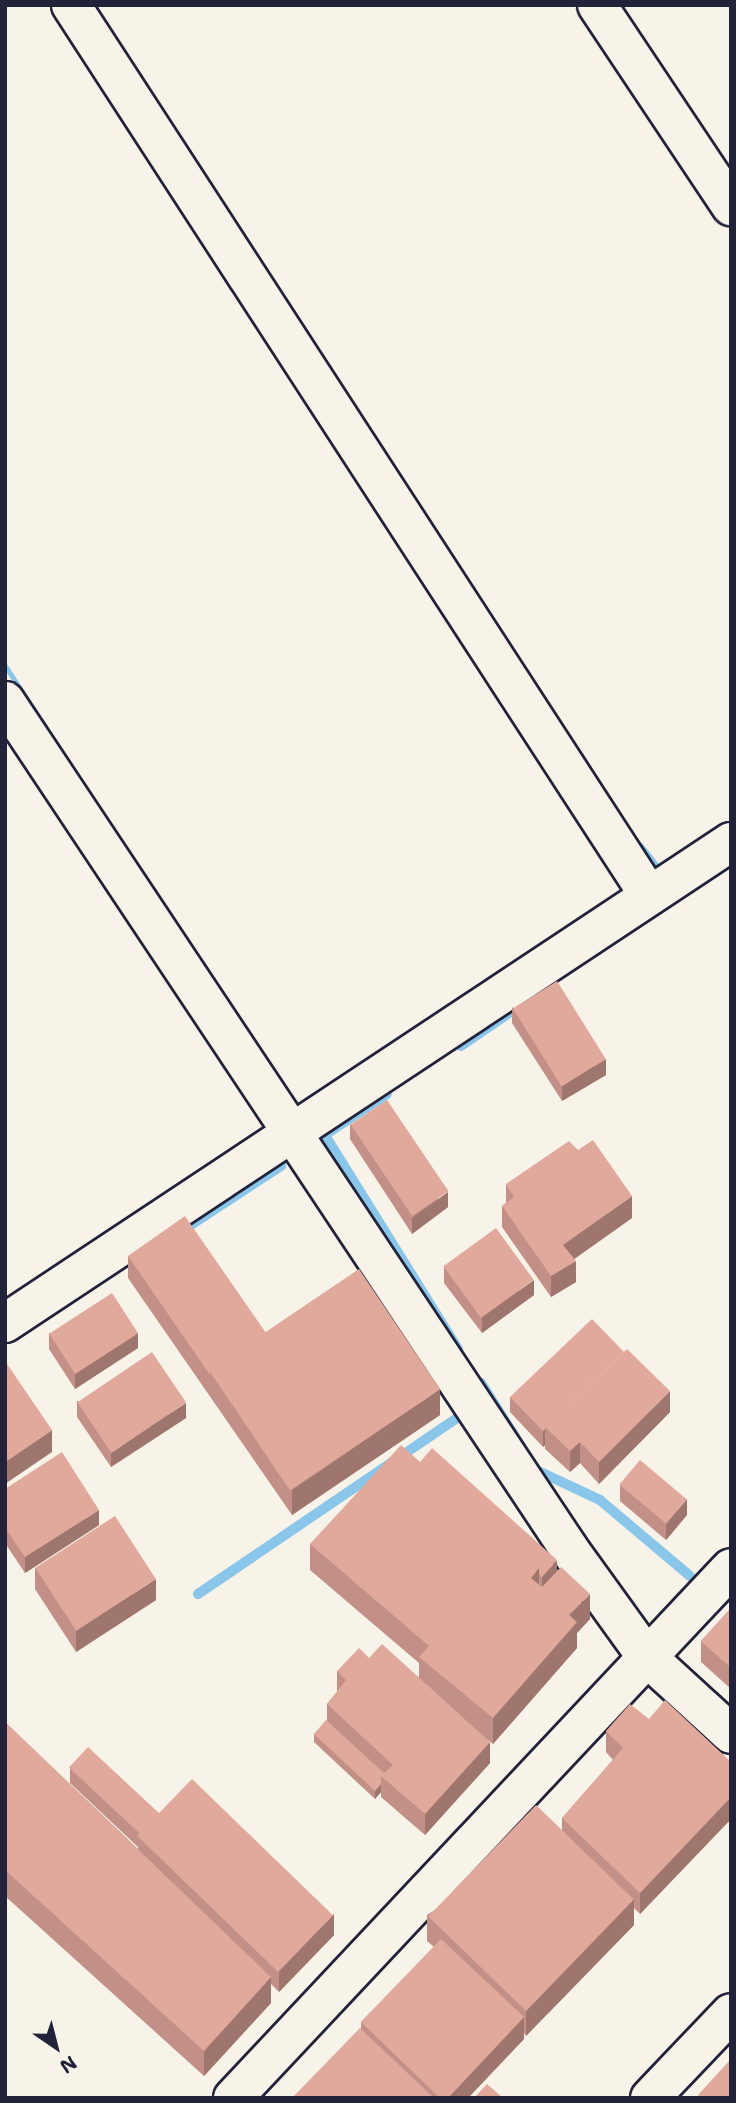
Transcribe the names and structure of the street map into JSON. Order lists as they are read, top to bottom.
{
  "north": "bottom right"
}
